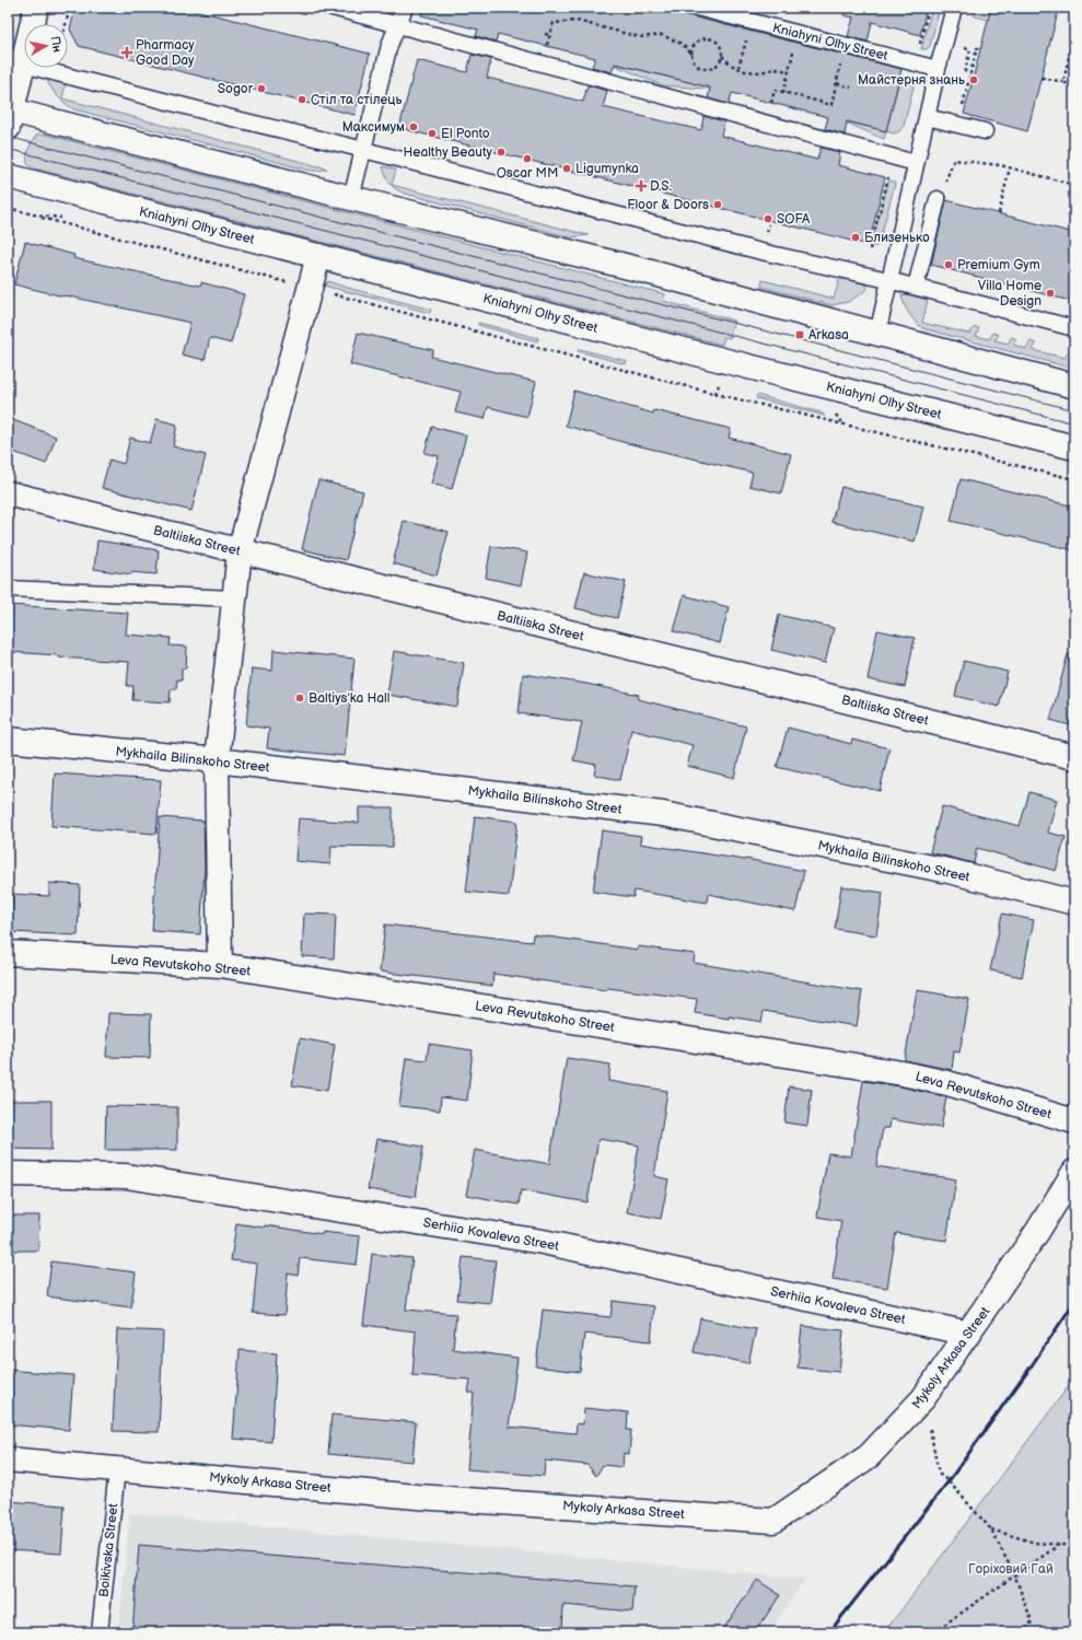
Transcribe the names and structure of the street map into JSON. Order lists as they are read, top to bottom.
{
  "streets": {
    "street": [
      "Kniahyni Olhy Street",
      "Baltiiska Street",
      "Mykhaila Bilinskoho Street",
      "Leva Revutskoho Street",
      "Serhiia Kovaleva Street",
      "Mykoly Arkasa Street"
    ],
    "lane": ["Boikivska Street"]
  },
  "crossings": [
    ["Serhiia Kovaleva Street", "Mykoly Arkasa Street"],
    ["Mykoly Arkasa Street", "Boikivska Street"]
  ],
  "parks": ["Горіховий Гай"],
  "places": {
    "health": ["Pharmacy Good Day", "D.S."],
    "other": [
      "Майстерня знань",
      "Sogor",
      "Стіл та стілець",
      "Максимум",
      "El Ponto",
      "Healthy Beauty",
      "Oscar MM",
      "Ligumynka",
      "Floor & Doors",
      "SOFA",
      "Близенько",
      "Premium Gym",
      "Villa Home Design",
      "Baltiysʹka Hall"
    ],
    "transit": ["Arkasa"]
  },
  "north": "right"
}
